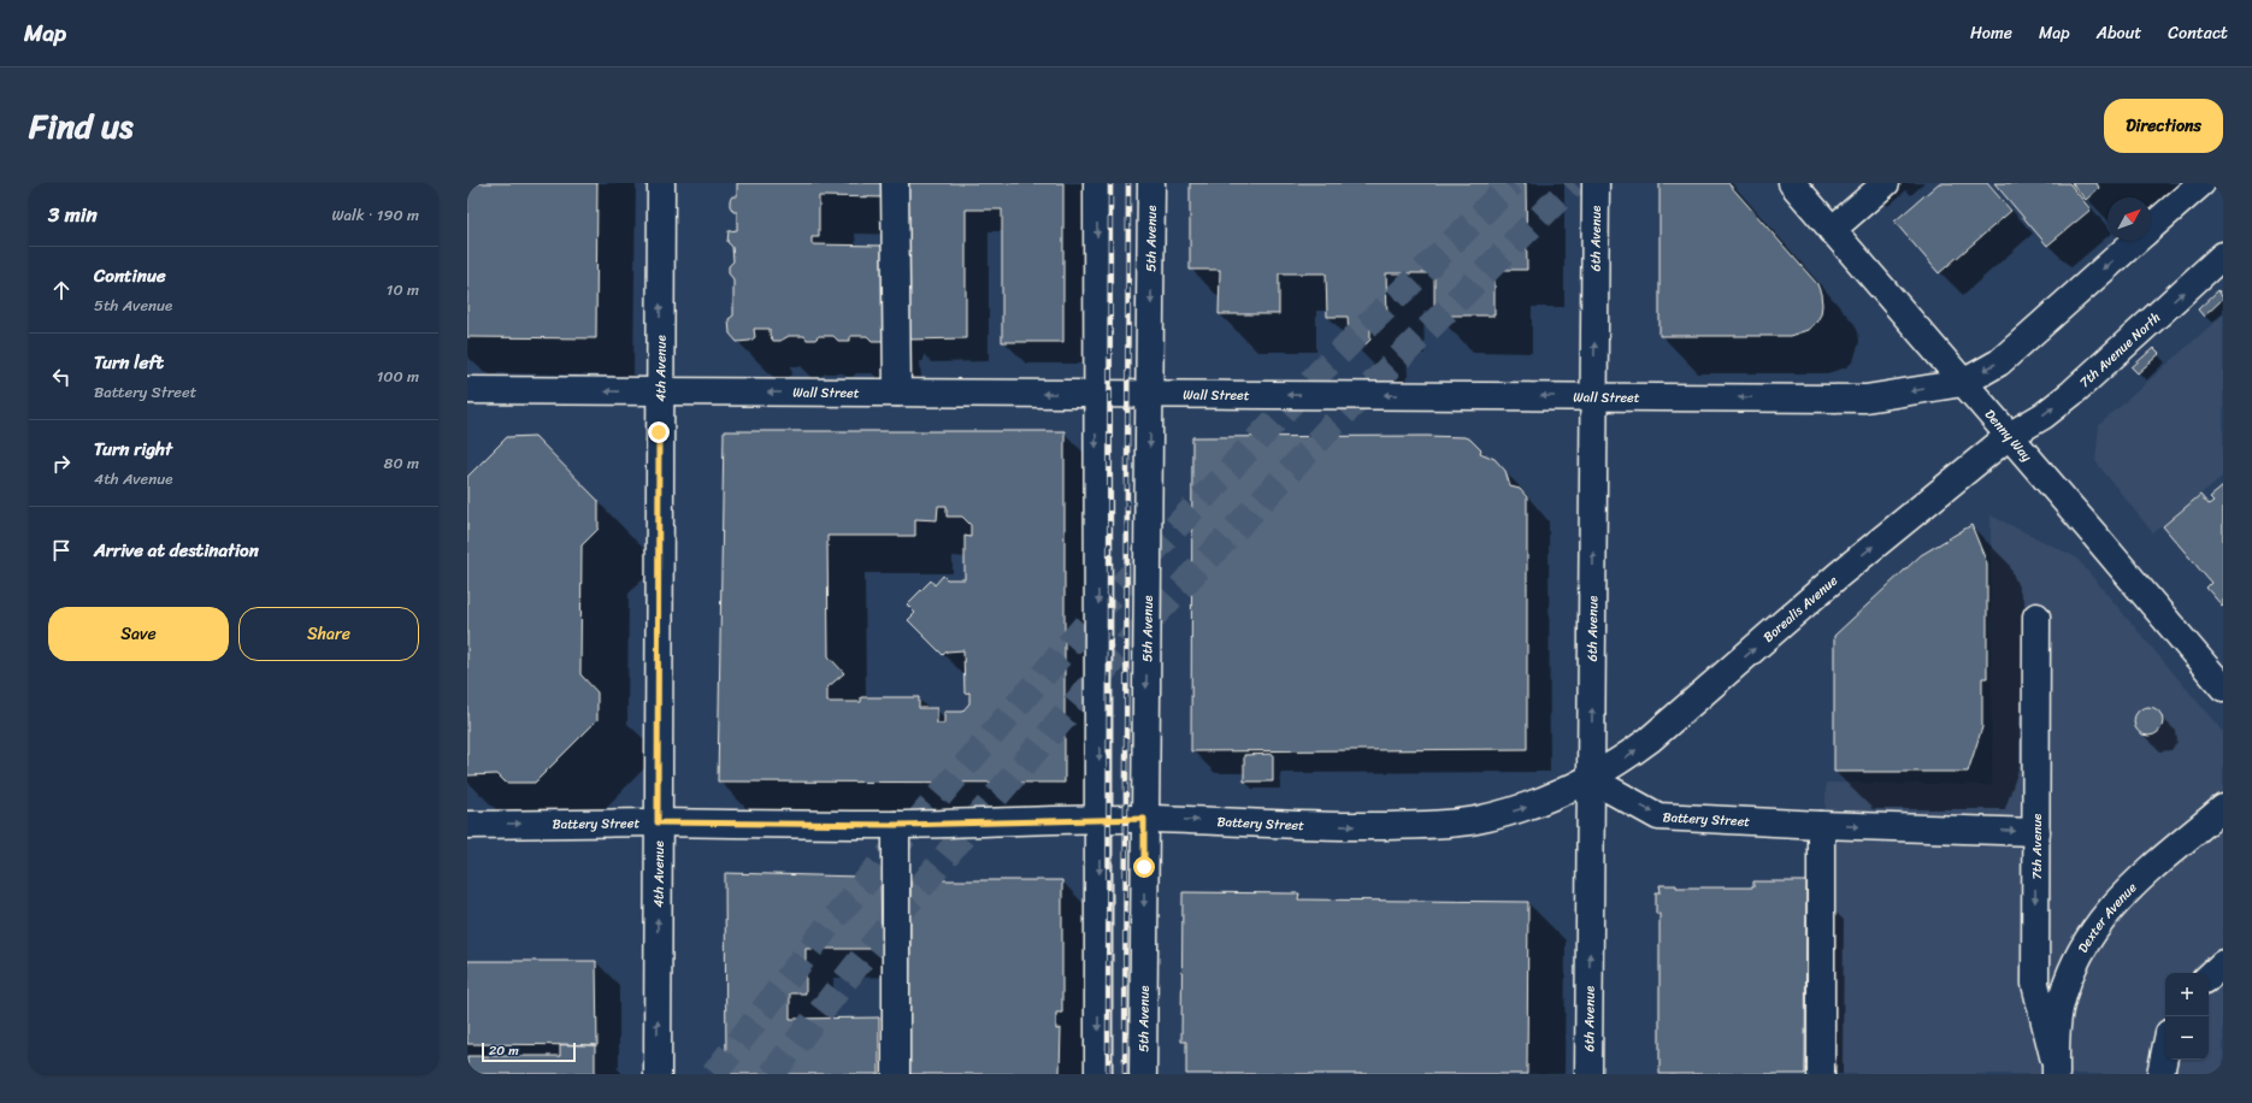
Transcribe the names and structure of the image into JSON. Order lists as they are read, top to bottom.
{
  "streets": {
    "main road": [
      "5th Avenue",
      "6th Avenue",
      "7th Avenue North",
      "4th Avenue",
      "Wall Street",
      "Denny Way",
      "Borealis Avenue",
      "Battery Street",
      "7th Avenue",
      "Dexter Avenue"
    ]
  },
  "crossings": [
    ["5th Avenue", "Wall Street"],
    ["5th Avenue", "Battery Street"],
    ["6th Avenue", "Wall Street"],
    ["6th Avenue", "Borealis Avenue"],
    ["6th Avenue", "Battery Street"],
    ["7th Avenue North", "Denny Way"],
    ["7th Avenue North", "Borealis Avenue"],
    ["4th Avenue", "Wall Street"],
    ["4th Avenue", "Battery Street"],
    ["Wall Street", "Denny Way"],
    ["Denny Way", "Borealis Avenue"],
    ["Borealis Avenue", "Battery Street"],
    ["Battery Street", "7th Avenue"],
    ["7th Avenue", "Dexter Avenue"]
  ],
  "one_way": [
    "6th Avenue",
    "Wall Street",
    "Borealis Avenue",
    "Battery Street"
  ],
  "scale_bar": "20 m",
  "north": "top right",
  "page": {
    "header": "Map",
    "nav": [
      "Home",
      "Map",
      "About",
      "Contact"
    ],
    "title": "Find us",
    "buttons": [
      "Directions",
      ["Save", "Share"]
    ],
    "heading": ["3 min", "Walk · 190 m"],
    "list": [
      ["Continue", "5th Avenue", "10 m"],
      ["Turn left", "Battery Street", "100 m"],
      ["Turn right", "4th Avenue", "80 m"],
      "Arrive at destination"
    ],
    "map_buttons": ["+", "−"],
    "scale": "20 m"
  }
}
